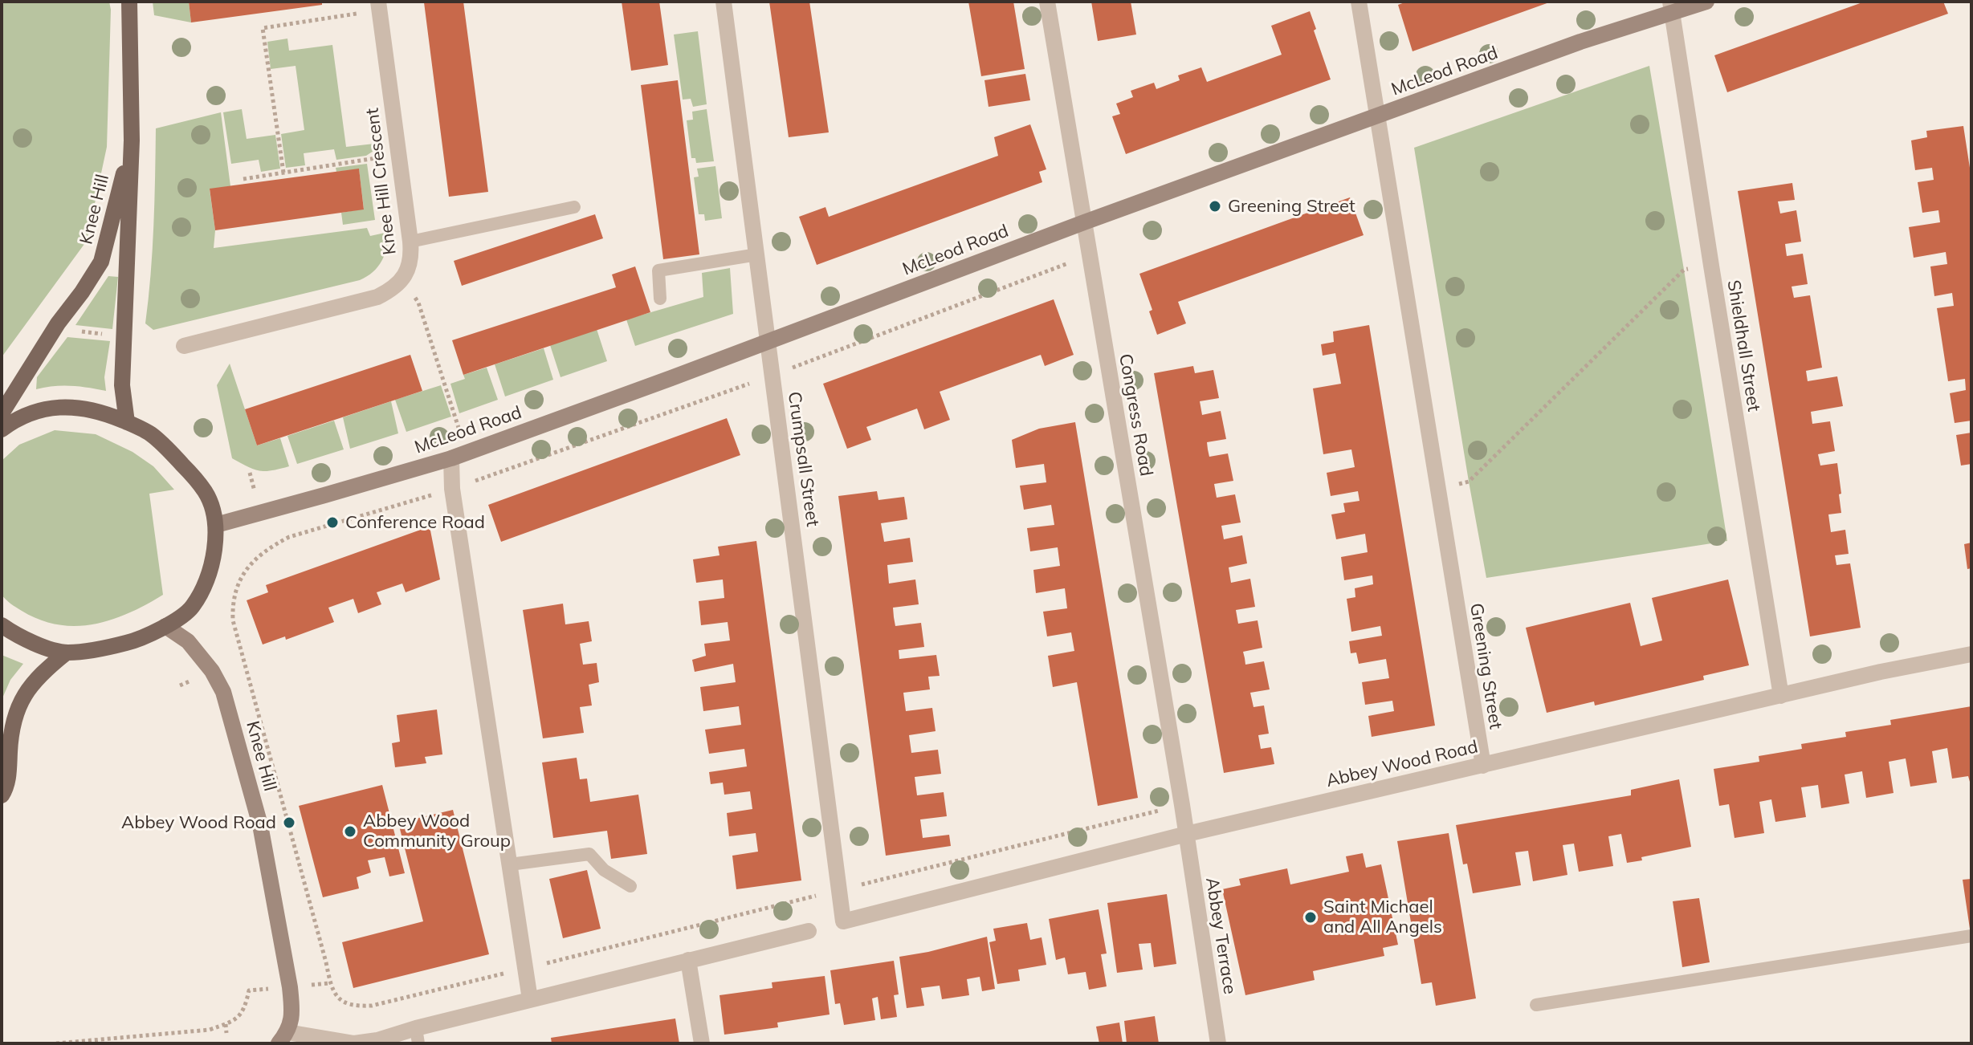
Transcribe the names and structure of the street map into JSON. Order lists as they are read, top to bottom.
{
  "streets": {
    "main road": ["McLeod Road", "Knee Hill"],
    "street": [
      "Knee Hill Crescent",
      "Shieldhall Street",
      "Congress Road",
      "Crumpsall Street",
      "Greening Street",
      "Abbey Wood Road",
      "Abbey Terrace"
    ]
  },
  "crossings": [
    ["McLeod Road", "Shieldhall Street"],
    ["McLeod Road", "Congress Road"],
    ["McLeod Road", "Crumpsall Street"],
    ["McLeod Road", "Greening Street"],
    ["Shieldhall Street", "Abbey Wood Road"],
    ["Congress Road", "Abbey Wood Road"],
    ["Congress Road", "Abbey Terrace"],
    ["Crumpsall Street", "Abbey Wood Road"],
    ["Greening Street", "Abbey Wood Road"],
    ["Abbey Wood Road", "Abbey Terrace"]
  ],
  "places": [
    "Greening Street",
    "Conference Road",
    "Abbey Wood Road",
    "Abbey Wood Community Group",
    "Saint Michael and All Angels"
  ]
}
